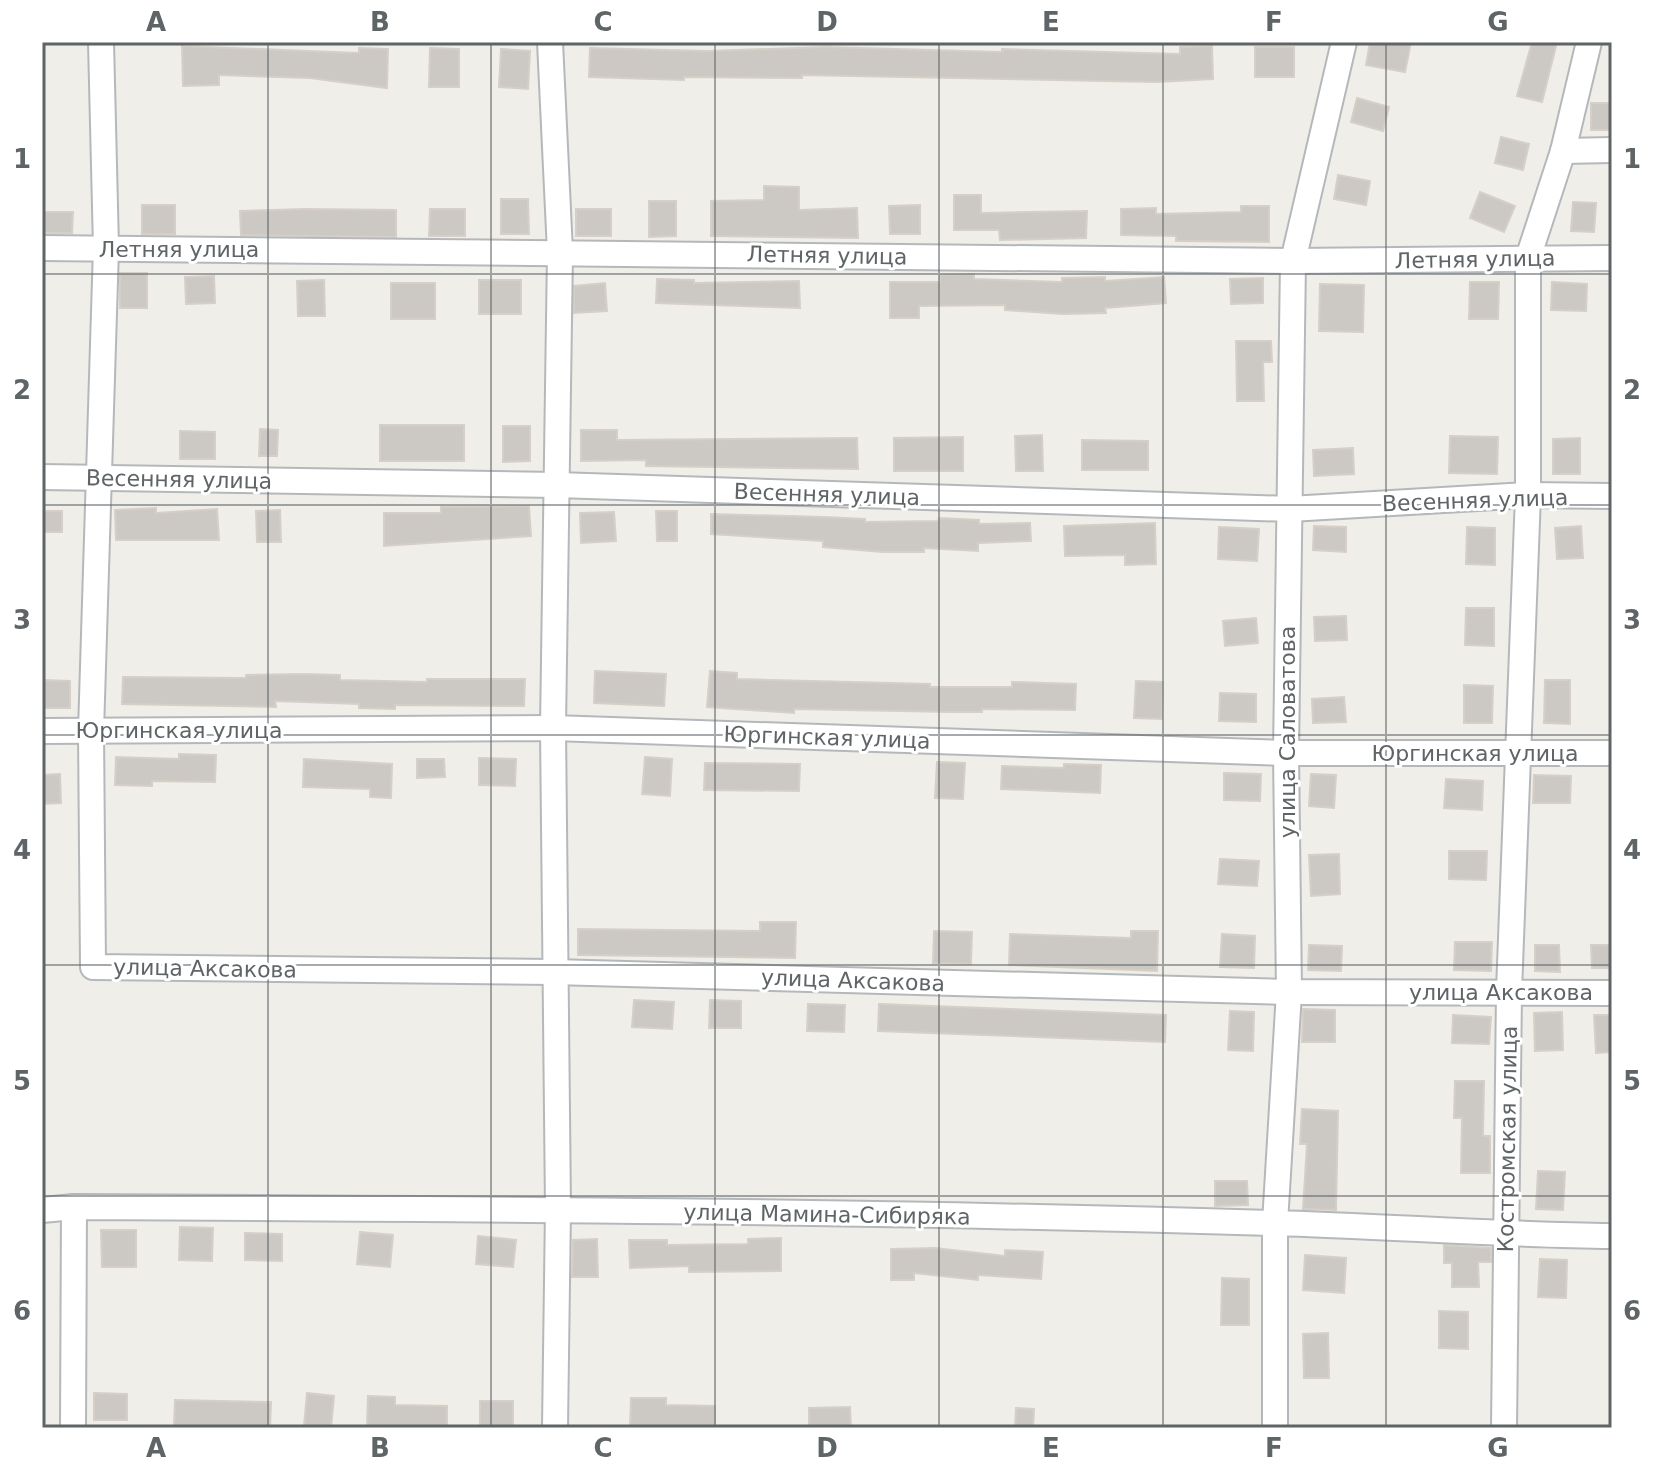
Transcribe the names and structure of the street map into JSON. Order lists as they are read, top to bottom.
{
  "streets": {
    "street": [
      "Летняя улица",
      "Весенняя улица",
      "Юргинская улица",
      "улица Саловатова",
      "улица Аксакова",
      "Костромская улица",
      "улица Мамина-Сибиряка"
    ]
  },
  "crossings": [
    ["Летняя улица", "улица Саловатова"],
    ["Летняя улица", "Костромская улица"],
    ["Весенняя улица", "улица Саловатова"],
    ["Весенняя улица", "Костромская улица"],
    ["Юргинская улица", "улица Саловатова"],
    ["Юргинская улица", "улица Аксакова"],
    ["Юргинская улица", "Костромская улица"],
    ["улица Саловатова", "улица Аксакова"],
    ["улица Саловатова", "улица Мамина-Сибиряка"],
    ["улица Аксакова", "Костромская улица"],
    ["Костромская улица", "улица Мамина-Сибиряка"]
  ],
  "grid": {
    "columns": [
      "A",
      "B",
      "C",
      "D",
      "E",
      "F",
      "G"
    ],
    "rows": [
      "1",
      "2",
      "3",
      "4",
      "5",
      "6"
    ]
  }
}
